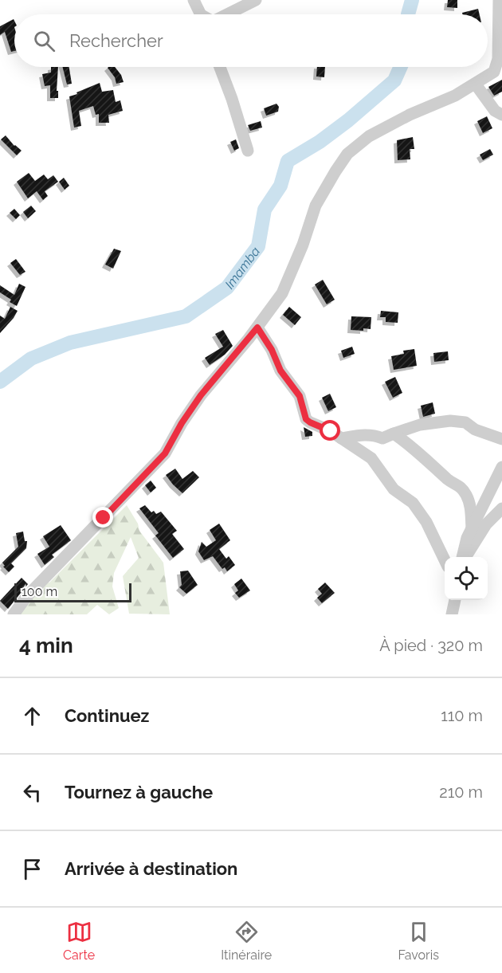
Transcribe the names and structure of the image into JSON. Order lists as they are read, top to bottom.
{
  "water": ["Imamba"],
  "scale_bar": "100 m",
  "page": {
    "search": "Rechercher",
    "scale": "100 m",
    "heading": ["4 min", "À pied · 320 m"],
    "list": [
      ["Continuez", "110 m"],
      ["Tournez à gauche", "210 m"],
      "Arrivée à destination"
    ],
    "nav": ["Carte", "Itinéraire", "Favoris"]
  }
}
